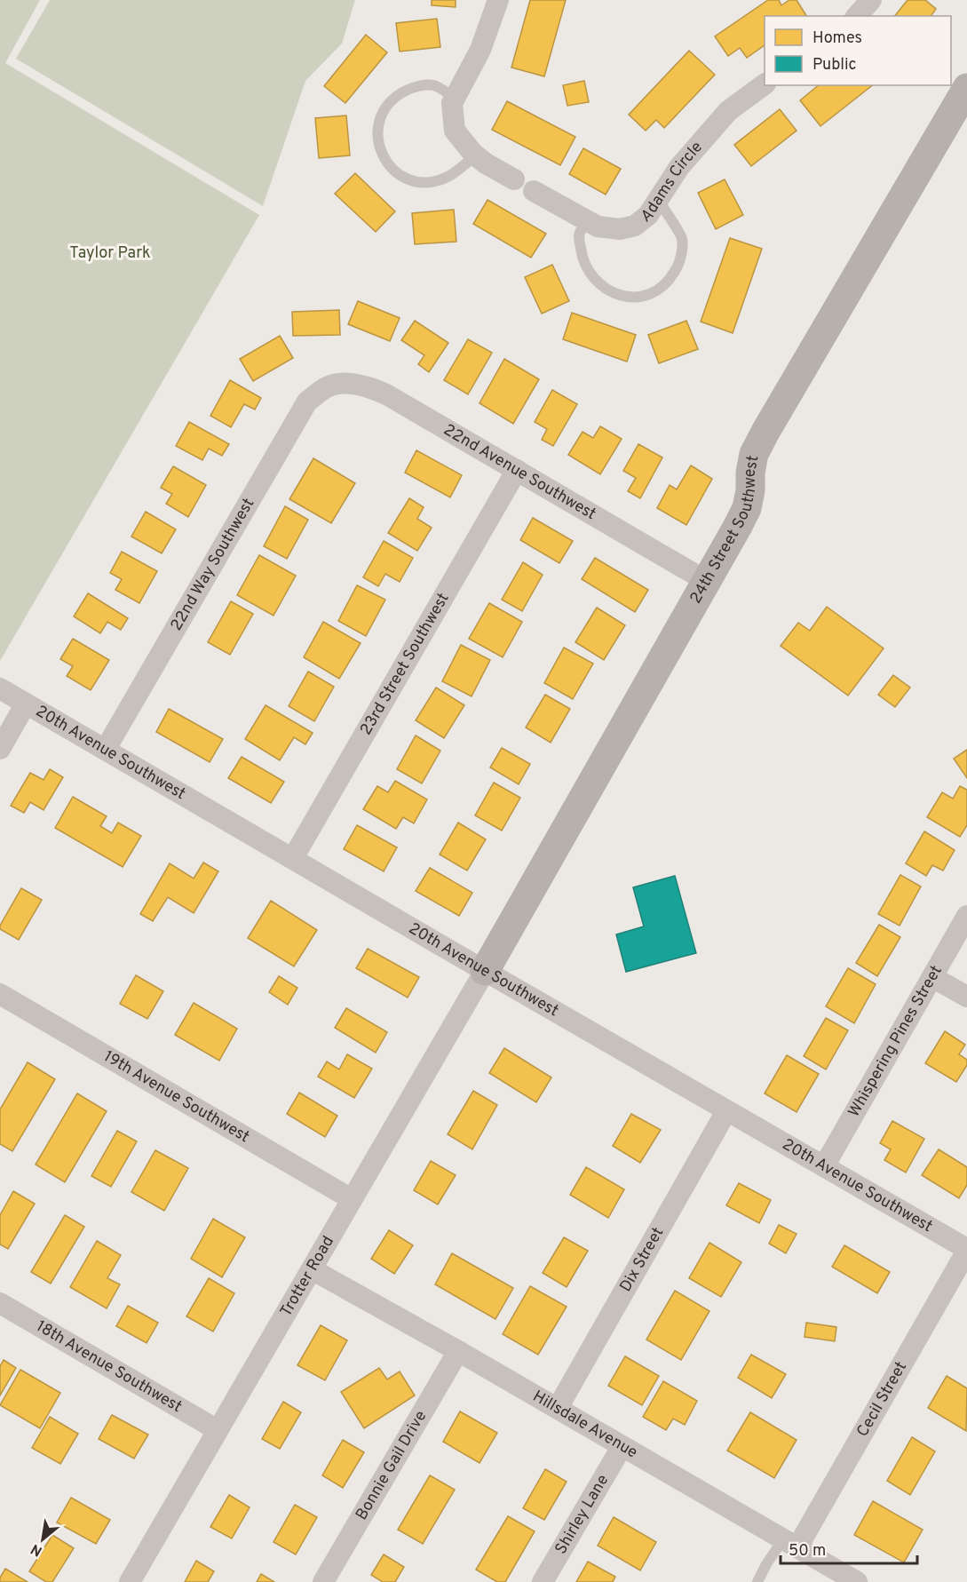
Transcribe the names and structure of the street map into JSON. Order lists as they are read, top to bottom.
{
  "streets": {
    "street": [
      "Adams Circle",
      "22nd Avenue Southwest",
      "24th Street Southwest",
      "22nd Way Southwest",
      "23rd Street Southwest",
      "20th Avenue Southwest",
      "Whispering Pines Street",
      "19th Avenue Southwest",
      "Dix Street",
      "Trotter Road",
      "18th Avenue Southwest",
      "Cecil Street",
      "Hillsdale Avenue",
      "Bonnie Gail Drive",
      "Shirley Lane"
    ]
  },
  "crossings": [
    ["22nd Avenue Southwest", "24th Street Southwest"],
    ["22nd Avenue Southwest", "22nd Way Southwest"],
    ["22nd Avenue Southwest", "23rd Street Southwest"],
    ["24th Street Southwest", "20th Avenue Southwest"],
    ["24th Street Southwest", "Trotter Road"],
    ["22nd Way Southwest", "20th Avenue Southwest"],
    ["23rd Street Southwest", "20th Avenue Southwest"],
    ["20th Avenue Southwest", "Whispering Pines Street"],
    ["20th Avenue Southwest", "Dix Street"],
    ["20th Avenue Southwest", "Trotter Road"],
    ["20th Avenue Southwest", "Cecil Street"],
    ["19th Avenue Southwest", "Trotter Road"],
    ["Dix Street", "Hillsdale Avenue"],
    ["Trotter Road", "18th Avenue Southwest"],
    ["Trotter Road", "Hillsdale Avenue"],
    ["Cecil Street", "Hillsdale Avenue"],
    ["Hillsdale Avenue", "Bonnie Gail Drive"],
    ["Hillsdale Avenue", "Shirley Lane"]
  ],
  "parks": ["Taylor Park"],
  "legend": ["Homes", "Public"],
  "scale_bar": "50 m",
  "north": "bottom left"
}
